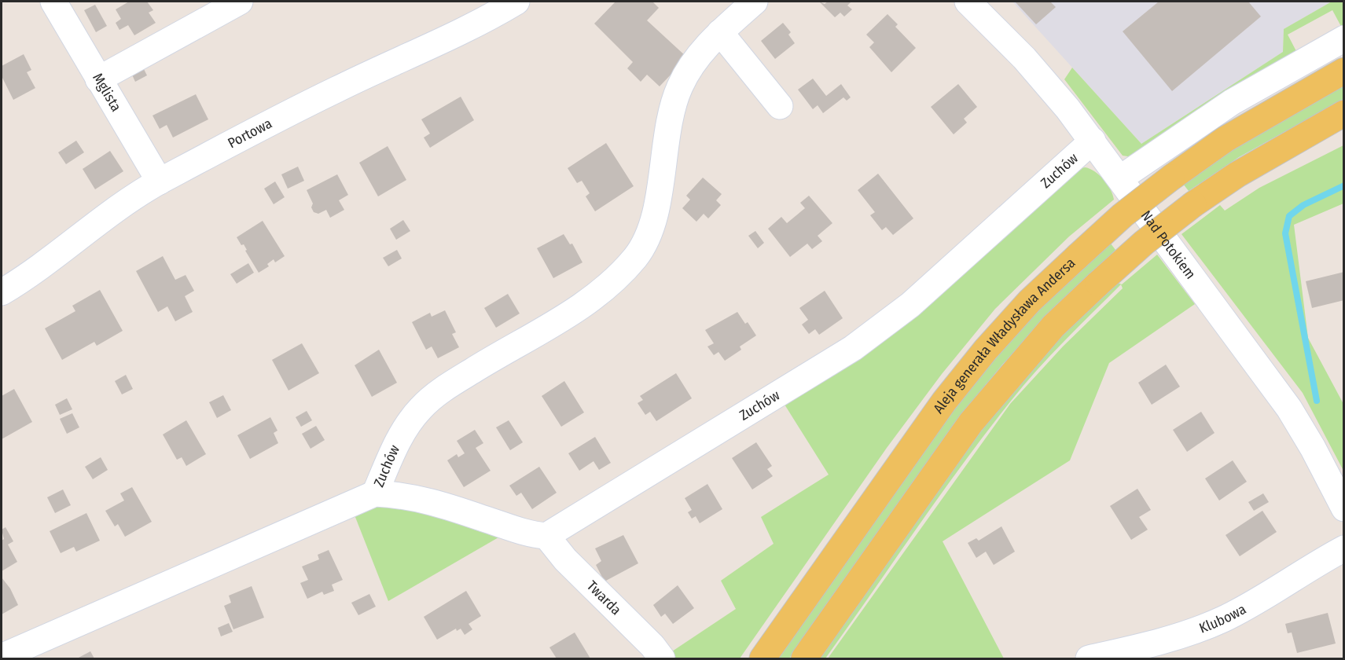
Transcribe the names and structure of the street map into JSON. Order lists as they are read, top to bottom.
{
  "streets": {
    "main road": ["Aleja generała Władysława Andersa"],
    "street": [
      "Mglista",
      "Portowa",
      "Zuchów",
      "Nad Potokiem",
      "Twarda",
      "Klubowa"
    ]
  },
  "crossings": [
    ["Mglista", "Portowa"],
    ["Zuchów", "Nad Potokiem"],
    ["Zuchów", "Twarda"]
  ]
}
